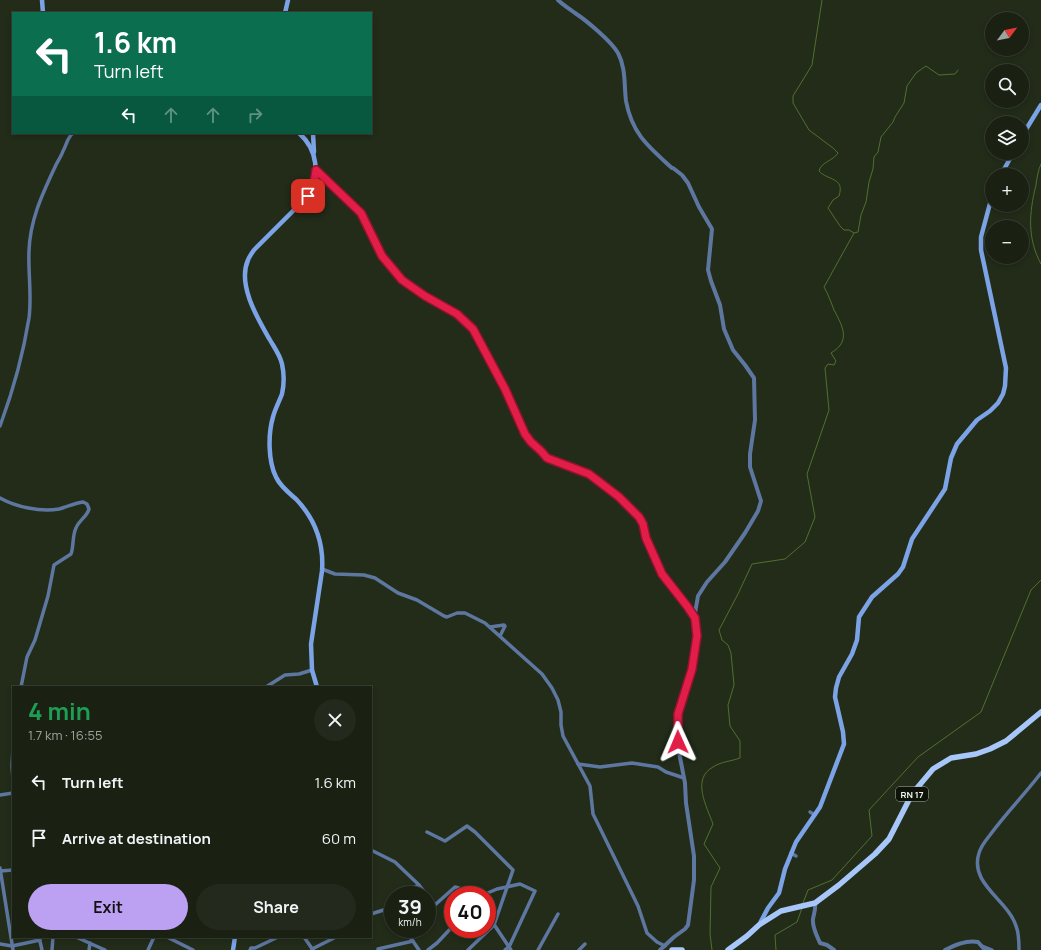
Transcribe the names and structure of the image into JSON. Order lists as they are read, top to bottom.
{
  "streets": {
    "main road": ["RN 17"]
  },
  "north": "top right",
  "page": {
    "map_buttons": ["+", "−"],
    "turn": ["1.6 km", "Turn left"],
    "heading": ["4 min", "1.7 km · 16:55"],
    "list": [
      {
        "name": "Turn left",
        "value": "1.6 km"
      },
      {
        "name": "Arrive at destination",
        "value": "60 m"
      }
    ],
    "buttons": ["Exit", "Share"],
    "speed": "39 km/h",
    "limit": "40"
  }
}
